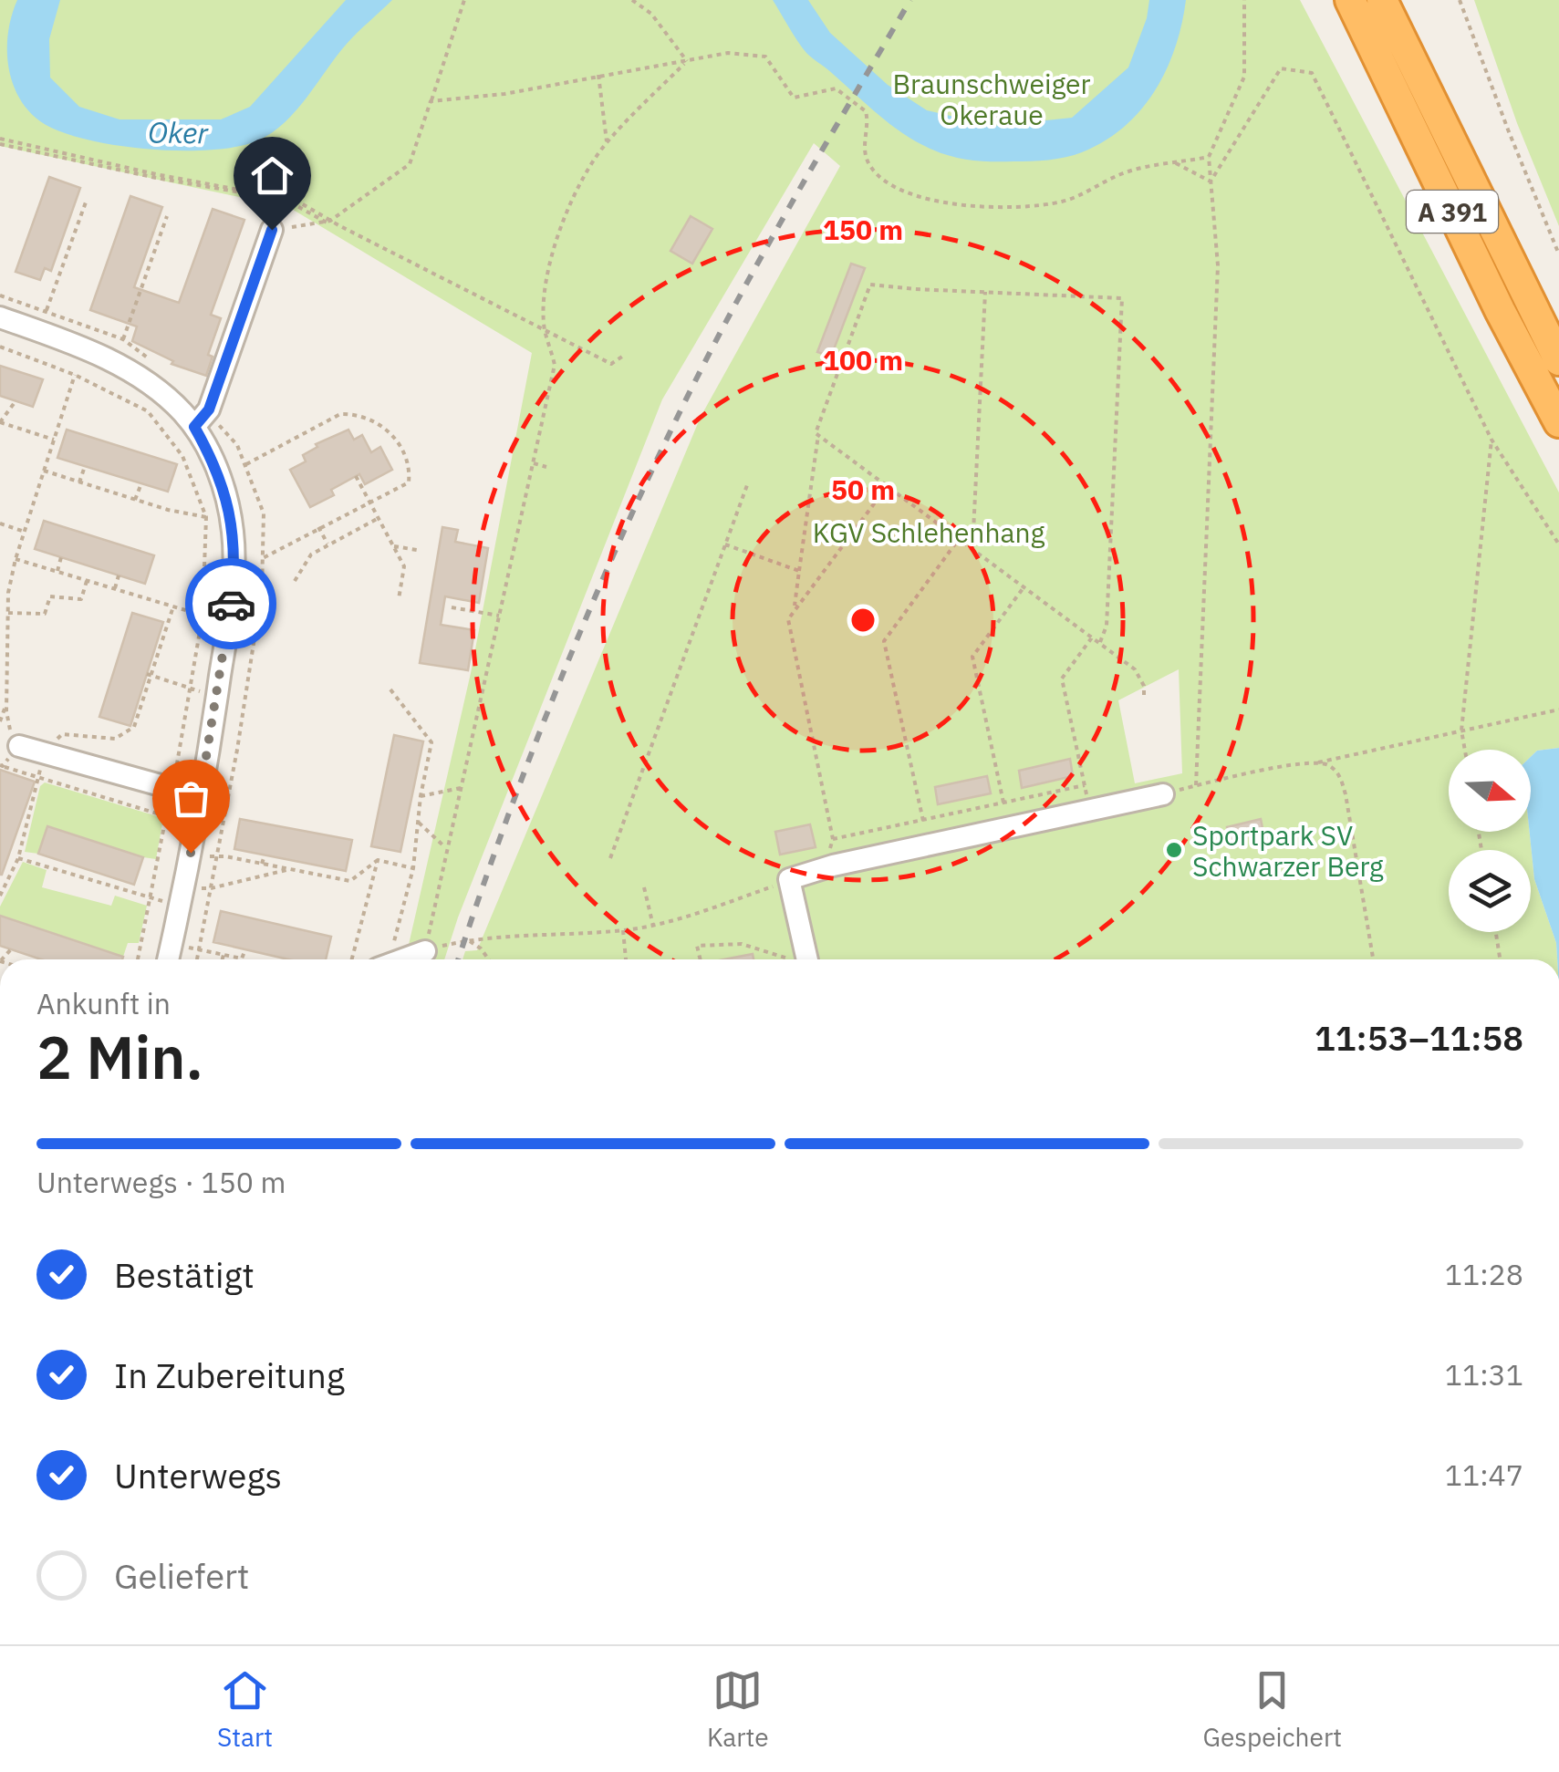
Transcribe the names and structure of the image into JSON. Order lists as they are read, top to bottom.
{
  "streets": {
    "highway": ["A 391"]
  },
  "water": ["Oker"],
  "parks": ["Braunschweiger Okeraue", "KGV Schlehenhang"],
  "places": ["Sportpark SV Schwarzer Berg"],
  "north": "right",
  "page": {
    "heading": ["2 Min.", "Ankunft in", "11:53–11:58"],
    "bar": "Unterwegs · 150 m",
    "list": [
      ["Bestätigt", "11:28"],
      ["In Zubereitung", "11:31"],
      ["Unterwegs", "11:47"],
      "Geliefert"
    ],
    "tabs": ["Start", "Karte", "Gespeichert"]
  },
  "rings": ["150 m", "100 m", "50 m"]
}
